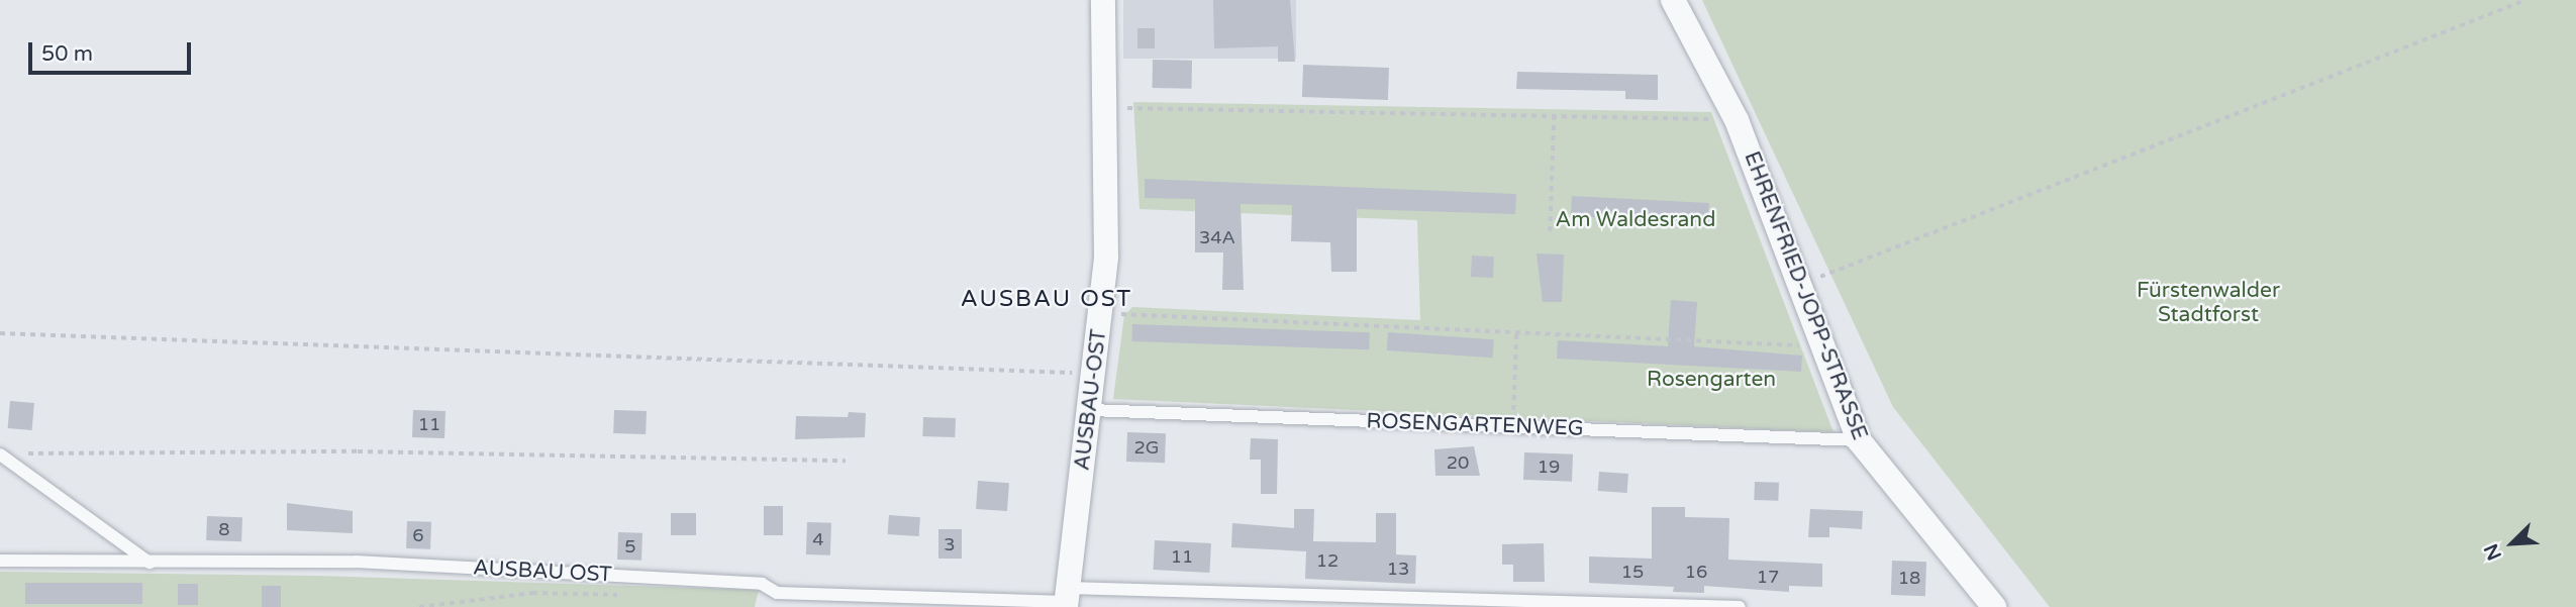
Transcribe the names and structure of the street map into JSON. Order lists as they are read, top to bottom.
{
  "streets": {
    "street": ["EHRENFRIED-JOPP-STRASSE", "AUSBAU-OST"],
    "lane": ["ROSENGARTENWEG", "AUSBAU OST"]
  },
  "crossings": [
    ["EHRENFRIED-JOPP-STRASSE", "ROSENGARTENWEG"],
    ["AUSBAU-OST", "ROSENGARTENWEG"],
    ["AUSBAU-OST", "AUSBAU OST"]
  ],
  "districts": ["AUSBAU OST"],
  "parks": ["Am Waldesrand", "Fürstenwalder Stadtforst", "Rosengarten"],
  "house_numbers": [
    "34A",
    "11",
    "2G",
    "20",
    "19",
    "8",
    "6",
    "4",
    "3",
    "5",
    "11",
    "12",
    "13",
    "15",
    "16",
    "17",
    "18"
  ],
  "scale_bar": "50 m",
  "north": "bottom left"
}
